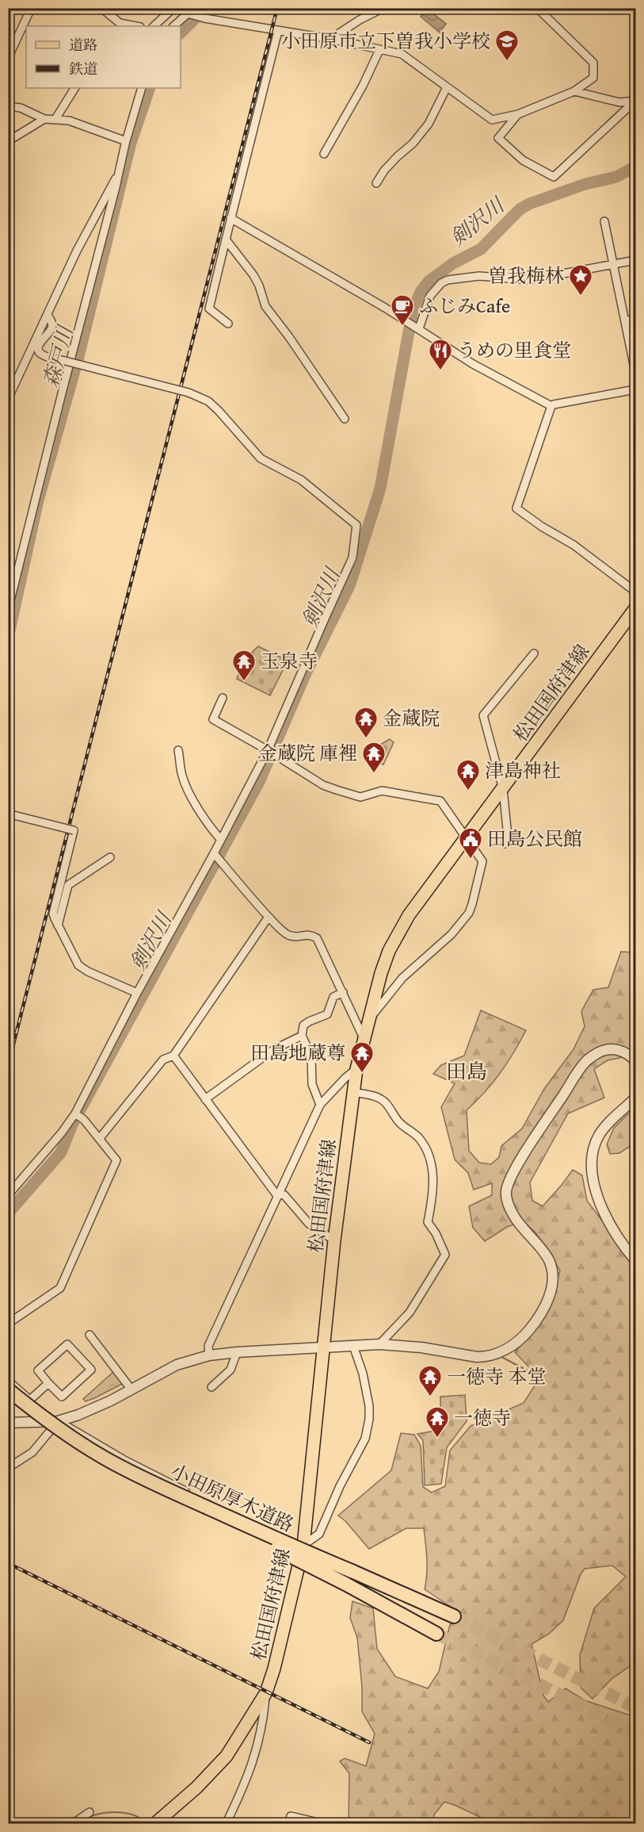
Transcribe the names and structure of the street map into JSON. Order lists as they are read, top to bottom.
{
  "streets": {
    "highway": ["小田原厚木道路"],
    "main road": ["松田国府津線"]
  },
  "districts": ["田島"],
  "water": ["剣沢川", "森戸川"],
  "places": {
    "school or university": ["小田原市立下曽我小学校"],
    "place": ["曽我梅林"],
    "cafe": ["ふじみCafe"],
    "restaurant": ["うめの里食堂"],
    "temple": [
      "玉泉寺",
      "金蔵院",
      "金蔵院 庫裡",
      "津島神社",
      "田島地蔵尊",
      "一徳寺 本堂",
      "一徳寺"
    ],
    "public building": ["田島公民館"]
  },
  "legend": ["道路", "鉄道"]
}
